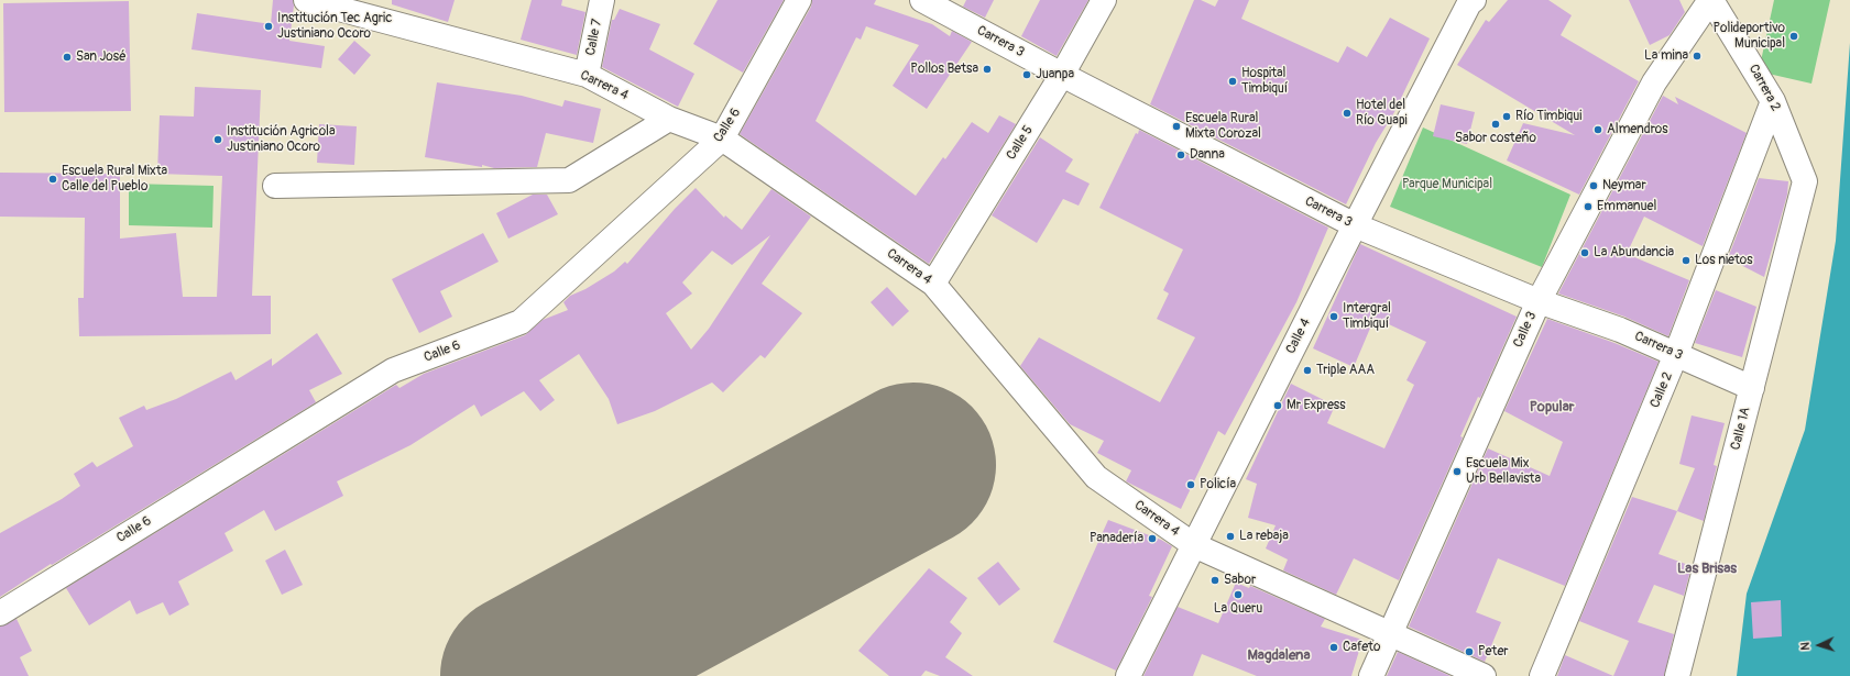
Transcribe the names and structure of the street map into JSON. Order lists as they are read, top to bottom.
{
  "streets": {
    "street": [
      "Calle 7",
      "Carrera 3",
      "Carrera 4",
      "Carrera 2",
      "Calle 6",
      "Calle 5",
      "Calle 3",
      "Calle 4",
      "Calle 2",
      "Calle 1A"
    ]
  },
  "crossings": [
    ["Calle 7", "Carrera 4"],
    ["Carrera 3", "Calle 5"],
    ["Carrera 3", "Calle 3"],
    ["Carrera 3", "Calle 4"],
    ["Carrera 3", "Calle 2"],
    ["Carrera 3", "Calle 1A"],
    ["Carrera 4", "Calle 6"],
    ["Carrera 4", "Calle 5"],
    ["Carrera 4", "Calle 3"],
    ["Carrera 4", "Calle 4"],
    ["Carrera 2", "Calle 3"],
    ["Carrera 2", "Calle 2"],
    ["Carrera 2", "Calle 1A"]
  ],
  "districts": ["Popular", "Las Brisas", "Magdalena"],
  "parks": ["Parque Municipal"],
  "places": [
    "Institución Tec Agric Justiniano Ocoro",
    "Polideportivo Municipal",
    "La mina",
    "San José",
    "Pollos Betsa",
    "Juanpa",
    "Hospital Timbiquí",
    "Hotel del Río Guapi",
    "Río Timbiqui",
    "Sabor costeño",
    "Escuela Rural Mixta Corozal",
    "Almendros",
    "Institución Agricola Justiniano Ocoro",
    "Danna",
    "Escuela Rural Mixta Calle del Pueblo",
    "Neymar",
    "Emmanuel",
    "La Abundancia",
    "Los nietos",
    "Intergral Timbiquí",
    "Triple AAA",
    "Mr Express",
    "Escuela Mix Urb Bellavista",
    "Policía",
    "La rebaja",
    "Panadería",
    "Sabor",
    "La Queru",
    "Cafeto",
    "Peter"
  ],
  "north": "left"
}
